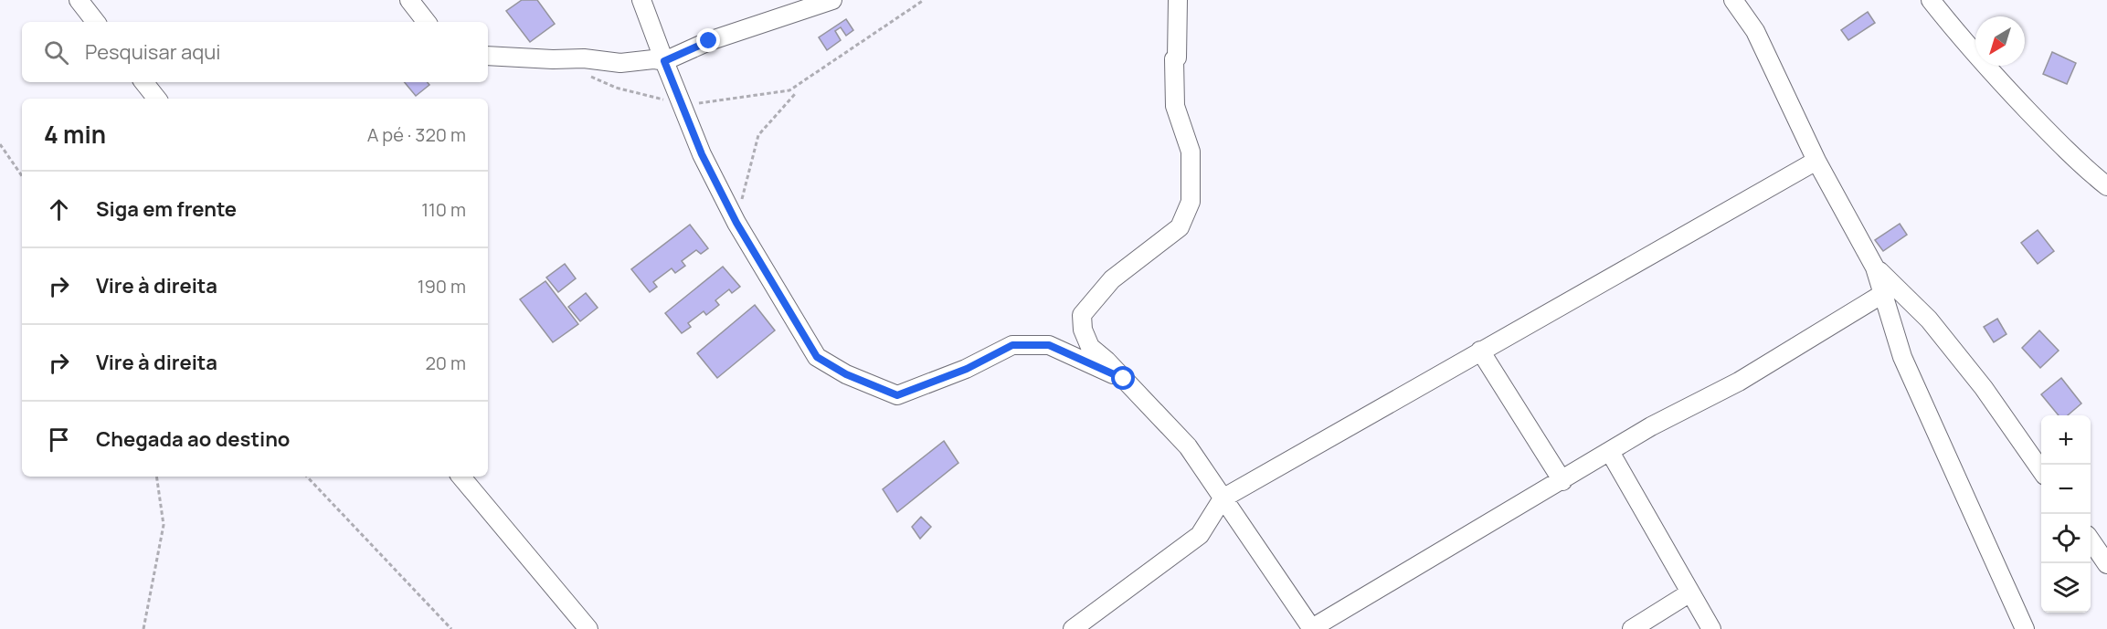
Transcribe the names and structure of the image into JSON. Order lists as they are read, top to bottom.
{
  "north": "bottom left",
  "page": {
    "search": "Pesquisar aqui",
    "heading": ["4 min", "A pé · 320 m"],
    "list": [
      ["Siga em frente", "110 m"],
      ["Vire à direita", "190 m"],
      ["Vire à direita", "20 m"],
      "Chegada ao destino"
    ],
    "map_buttons": ["+", "−"]
  }
}
